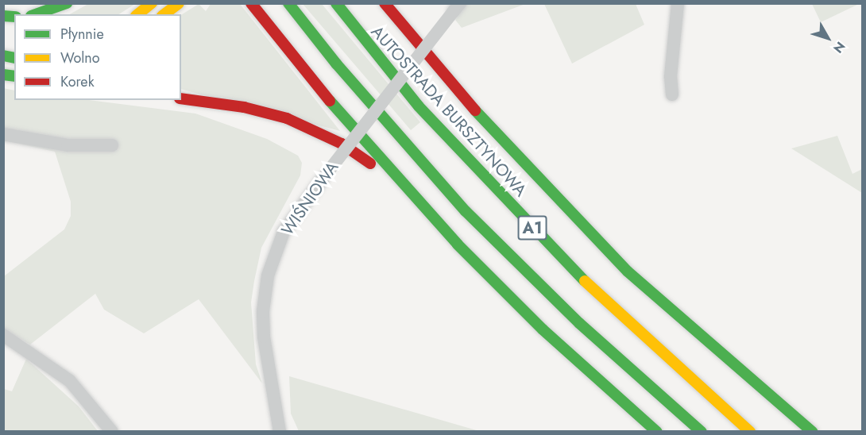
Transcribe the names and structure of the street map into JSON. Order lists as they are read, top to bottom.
{
  "streets": {
    "highway": ["AUTOSTRADA BURSZTYNOWA", "A1"],
    "street": ["WIŚNIOWA"]
  },
  "legend": ["Płynnie", "Wolno", "Korek"],
  "north": "bottom right"
}
